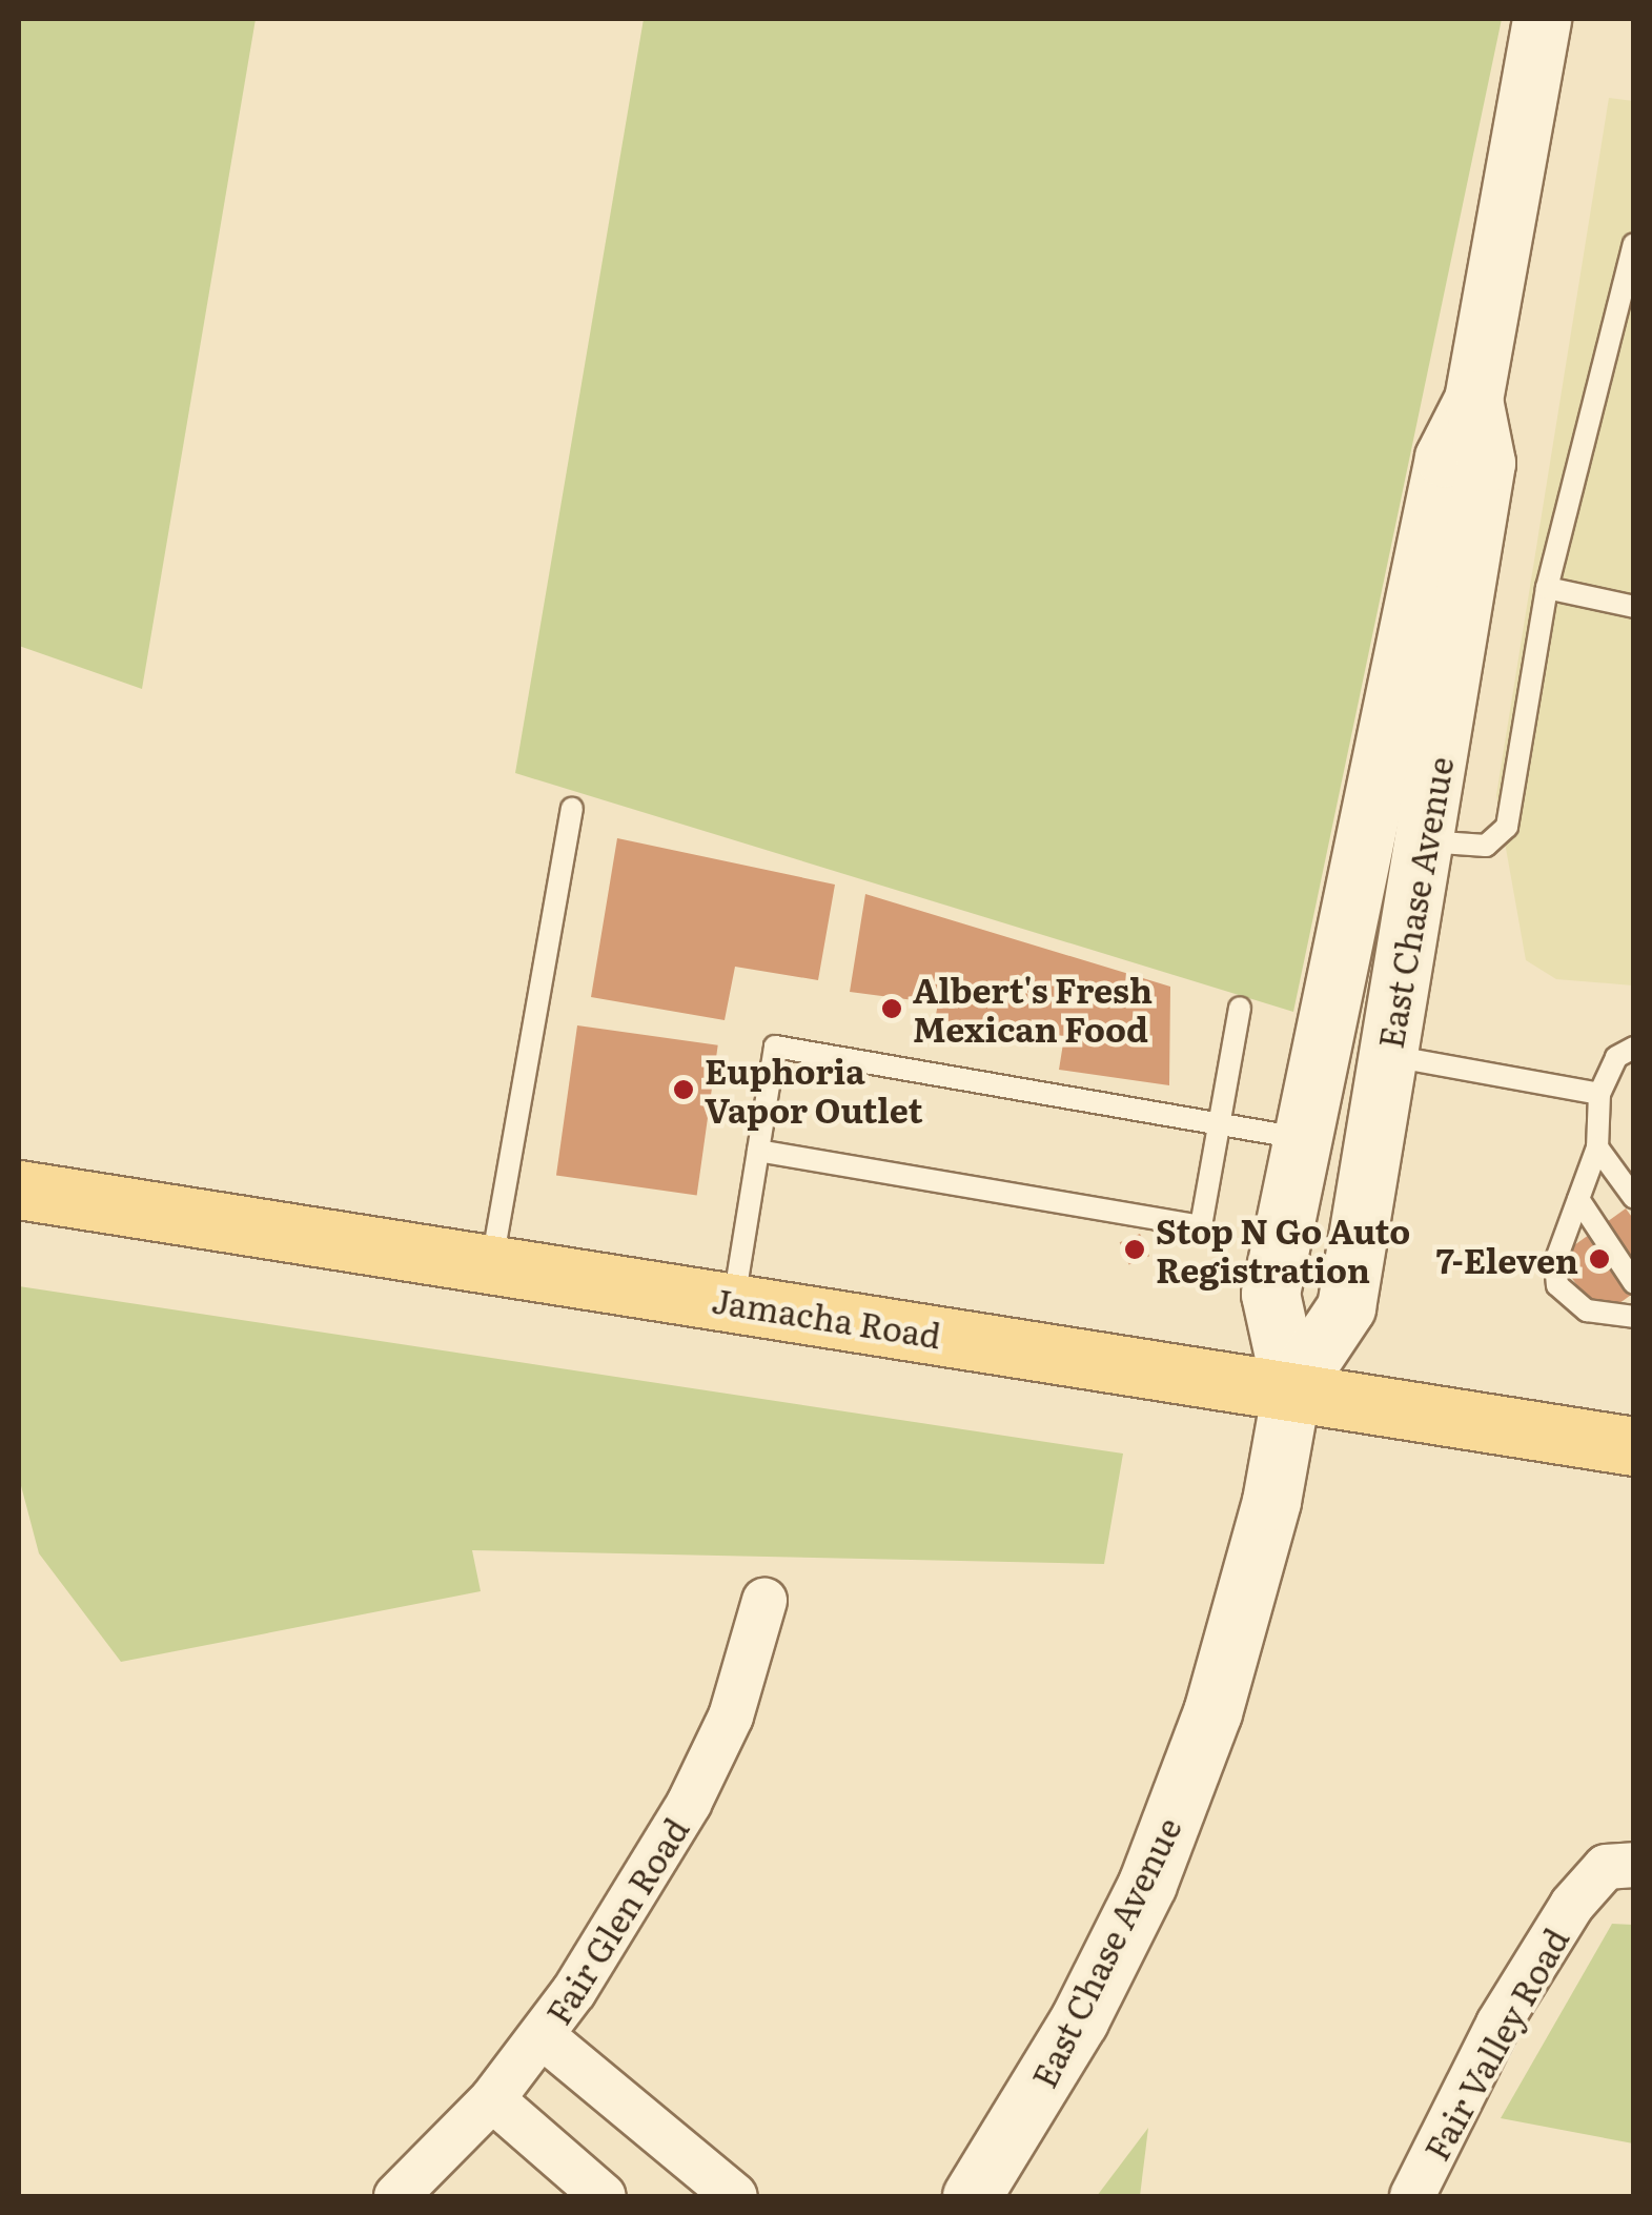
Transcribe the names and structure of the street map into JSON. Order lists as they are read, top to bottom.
{
  "streets": {
    "main road": ["East Chase Avenue", "Jamacha Road"],
    "street": ["Fair Glen Road", "Fair Valley Road"]
  },
  "crossings": [
    ["East Chase Avenue", "Jamacha Road"]
  ],
  "places": [
    "Albert's Fresh Mexican Food",
    "Euphoria Vapor Outlet",
    "Stop N Go Auto Registration",
    "7-Eleven"
  ]
}
